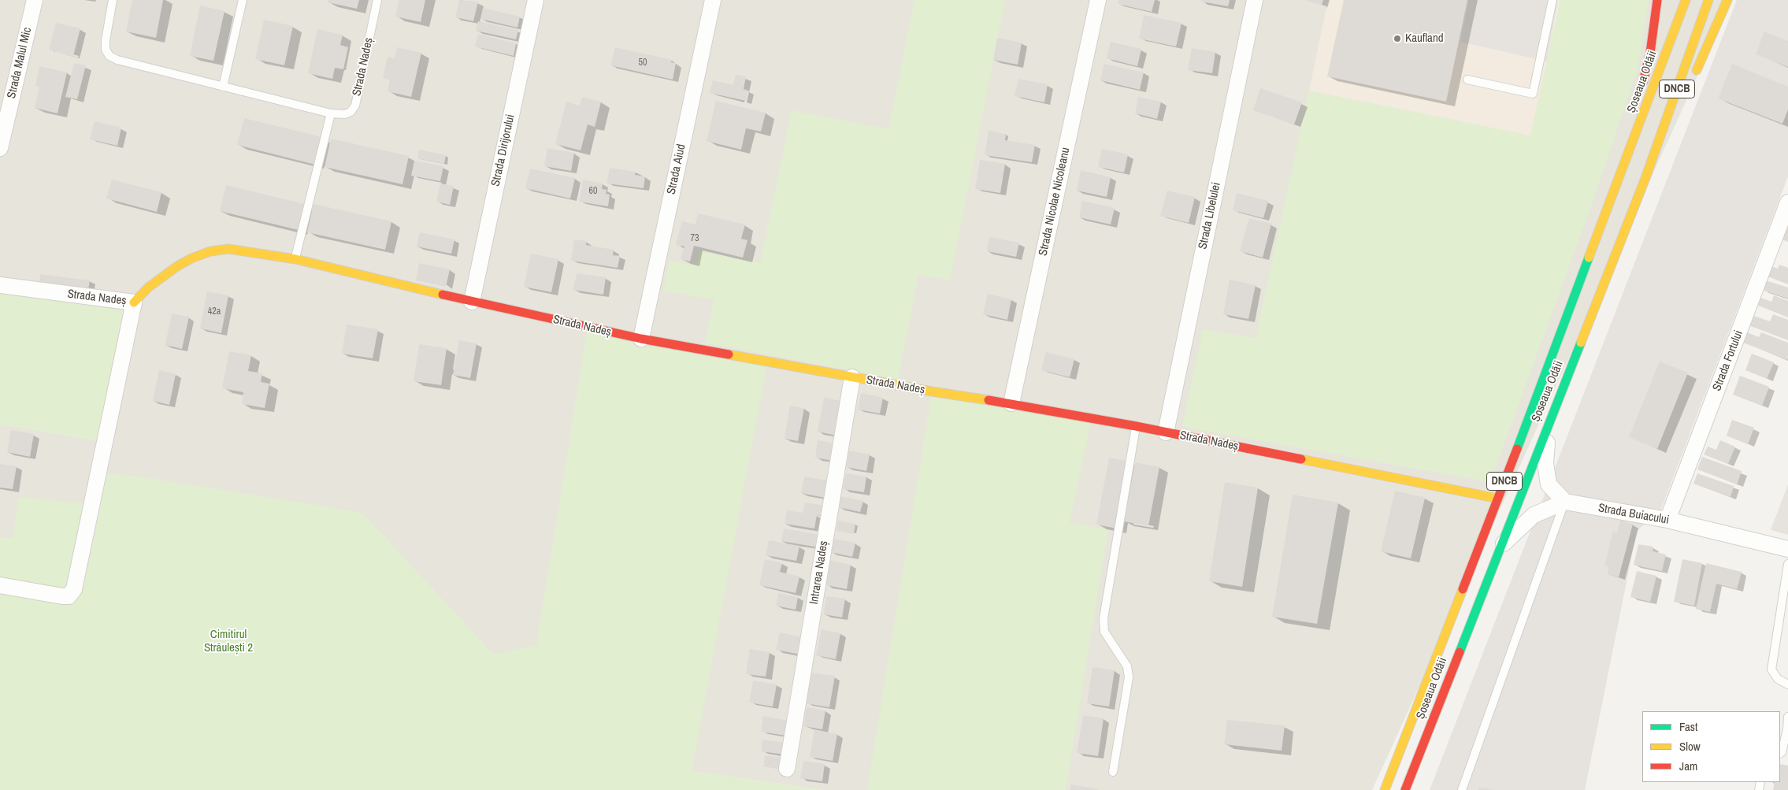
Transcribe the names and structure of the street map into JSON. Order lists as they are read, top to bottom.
{
  "streets": {
    "main road": ["Strada Nadeș", "Șoseaua Odăii", "DNCB"],
    "street": [
      "Strada Malul Mic",
      "Strada Dirijorului",
      "Strada Aiud",
      "Strada Nicolae Nicoleanu",
      "Strada Libelulei",
      "Strada Fortului",
      "Strada Buiacului",
      "Intrarea Nadeș"
    ]
  },
  "crossings": [
    ["Strada Nadeș", "Șoseaua Odăii"],
    ["Strada Nadeș", "Strada Dirijorului"],
    ["Strada Nadeș", "Strada Aiud"],
    ["Strada Nadeș", "Strada Nicolae Nicoleanu"],
    ["Strada Nadeș", "Strada Libelulei"],
    ["Strada Nadeș", "Intrarea Nadeș"],
    ["Strada Fortului", "Strada Buiacului"]
  ],
  "parks": ["Cimitirul Străulești 2"],
  "places": ["Kaufland"],
  "house_numbers": [
    "50",
    "60",
    "73",
    "42a"
  ],
  "legend": ["Fast", "Slow", "Jam"]
}
